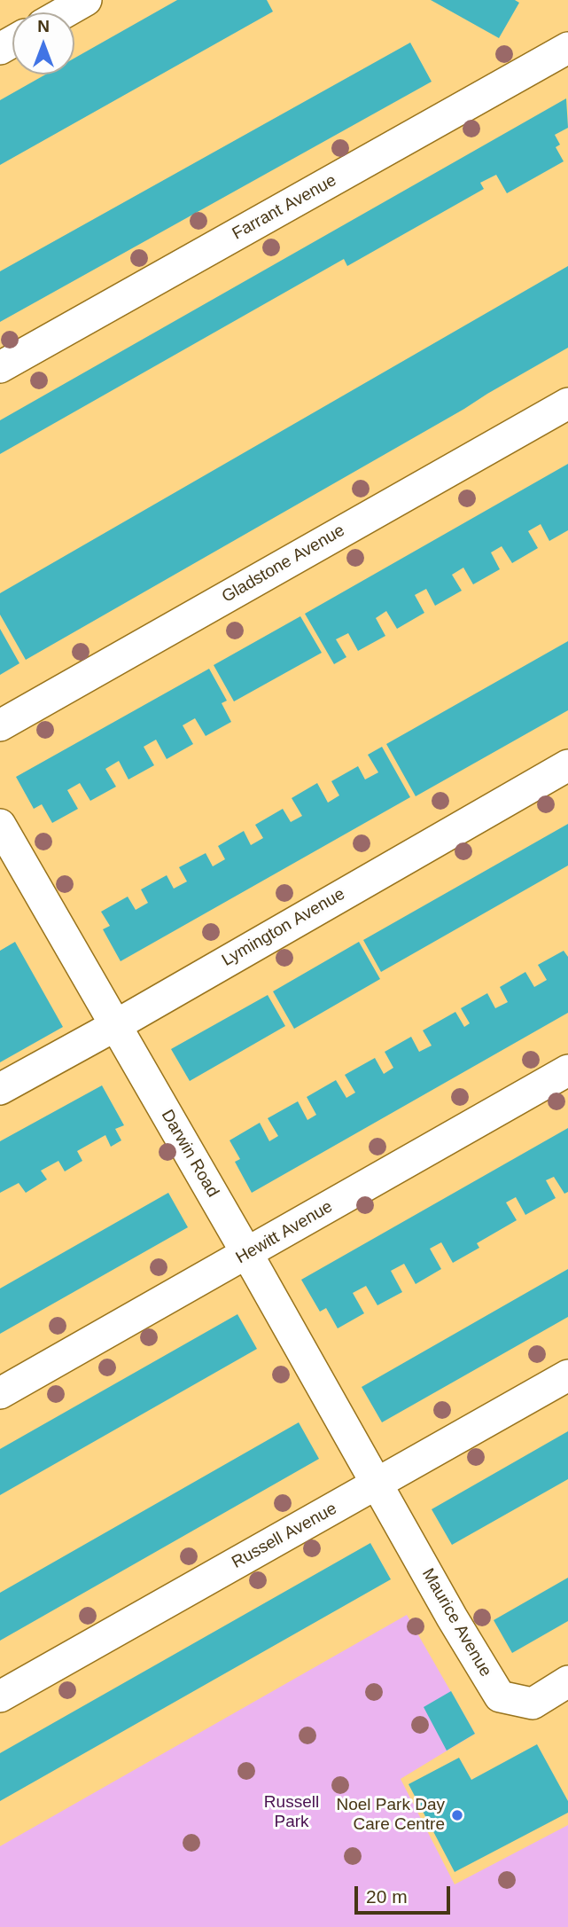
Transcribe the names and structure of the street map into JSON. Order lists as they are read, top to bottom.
{
  "streets": {
    "street": [
      "Farrant Avenue",
      "Gladstone Avenue",
      "Lymington Avenue",
      "Darwin Road",
      "Hewitt Avenue",
      "Russell Avenue",
      "Maurice Avenue"
    ]
  },
  "crossings": [
    ["Lymington Avenue", "Darwin Road"],
    ["Darwin Road", "Hewitt Avenue"],
    ["Darwin Road", "Russell Avenue"],
    ["Darwin Road", "Maurice Avenue"],
    ["Russell Avenue", "Maurice Avenue"]
  ],
  "parks": ["Russell Park"],
  "places": ["Noel Park Day Care Centre"],
  "scale_bar": "20 m",
  "north": "top"
}
